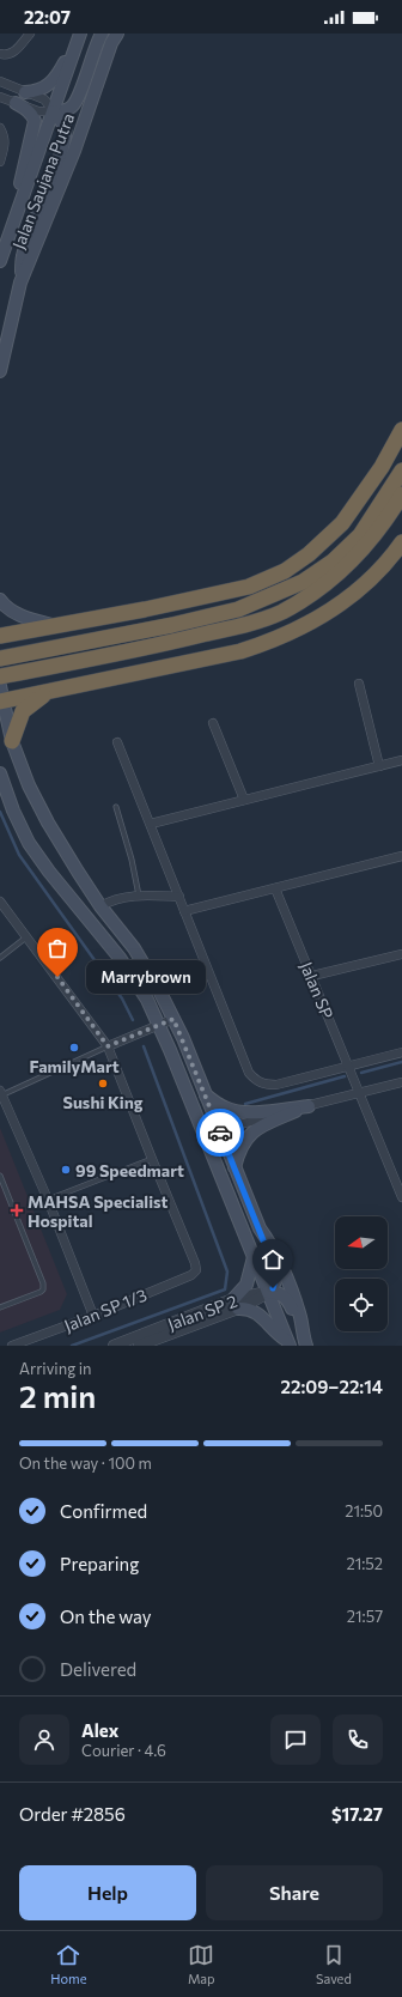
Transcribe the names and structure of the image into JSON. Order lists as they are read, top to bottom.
{
  "streets": {
    "main road": ["Jalan Saujana Putra"],
    "street": ["Jalan SP", "Jalan SP 1/3", "Jalan SP 2"]
  },
  "places": {
    "other": [
      "Marrybrown",
      "FamilyMart",
      "Sushi King",
      "99 Speedmart"
    ],
    "health": ["MAHSA Specialist Hospital"]
  },
  "north": "left",
  "page": {
    "status": "22:07",
    "bubble": "Marrybrown",
    "heading": ["2 min", "Arriving in", "22:09–22:14"],
    "panel": [
      "Alex",
      "Courier · 4.6",
      "Order #2856",
      "$17.27"
    ],
    "bar": "On the way · 100 m",
    "list": [
      ["Confirmed", "21:50"],
      ["Preparing", "21:52"],
      ["On the way", "21:57"],
      "Delivered"
    ],
    "buttons": ["Help", "Share"],
    "tabs": ["Home", "Map", "Saved"]
  }
}
